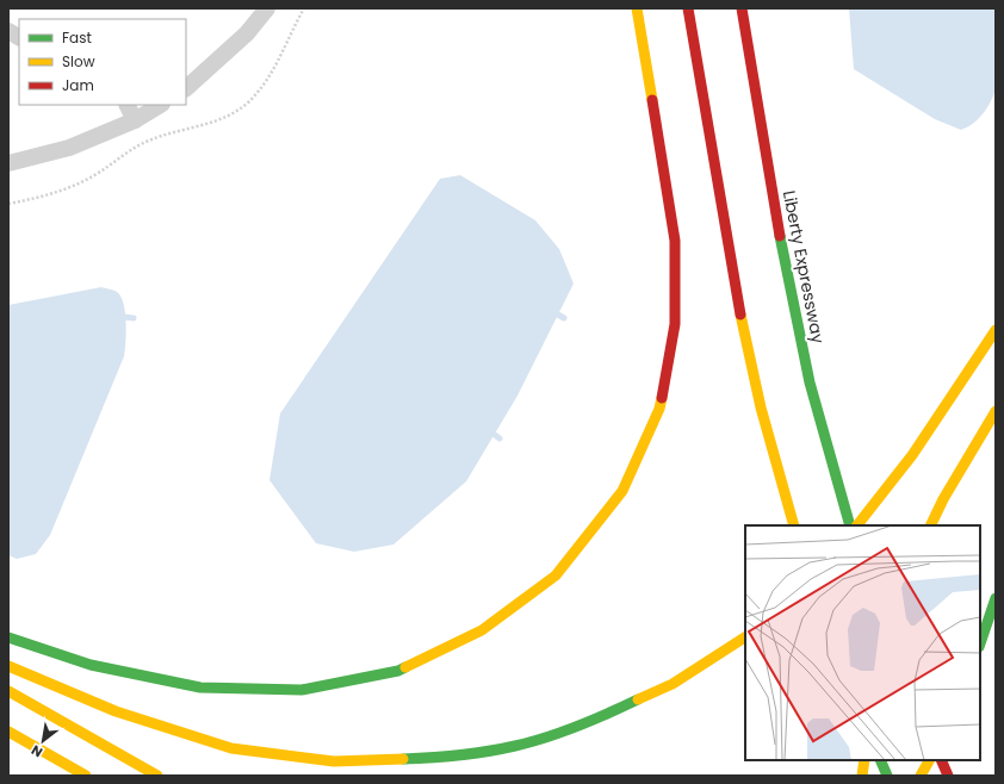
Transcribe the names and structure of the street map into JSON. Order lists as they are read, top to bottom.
{
  "streets": {
    "main road": ["Liberty Expressway"]
  },
  "legend": ["Fast", "Slow", "Jam"],
  "north": "bottom left"
}
